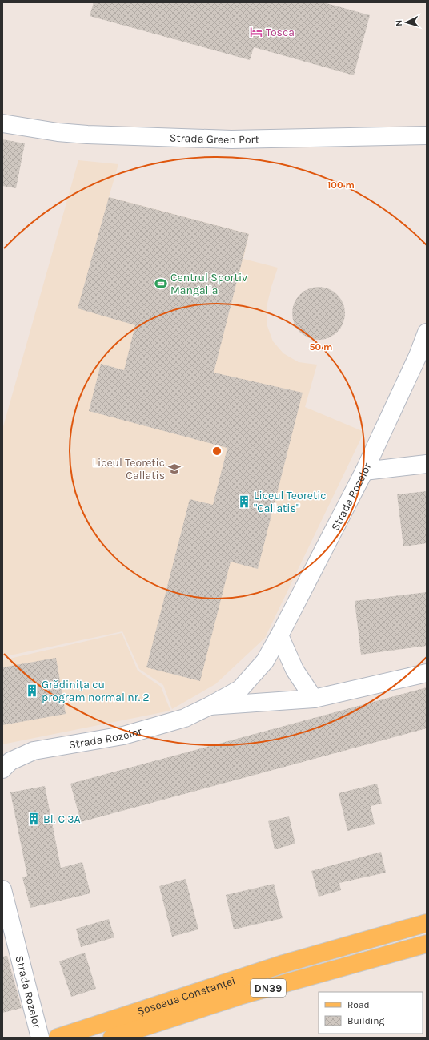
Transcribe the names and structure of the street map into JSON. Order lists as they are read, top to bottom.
{
  "streets": {
    "main road": ["DN39", "Șoseaua Constanței"],
    "street": ["Strada Green Port", "Strada Rozelor"]
  },
  "places": {
    "hotel": ["Tosca"],
    "sports": ["Centrul Sportiv Mangalia"],
    "school or university": ["Liceul Teoretic Callatis"],
    "building": ["Liceul Teoretic \"Callatis\"", "Grădinița cu program normal nr. 2", "Bl. C 3A"]
  },
  "legend": ["Road", "Building"],
  "north": "left",
  "rings": ["100 m", "50 m"]
}
